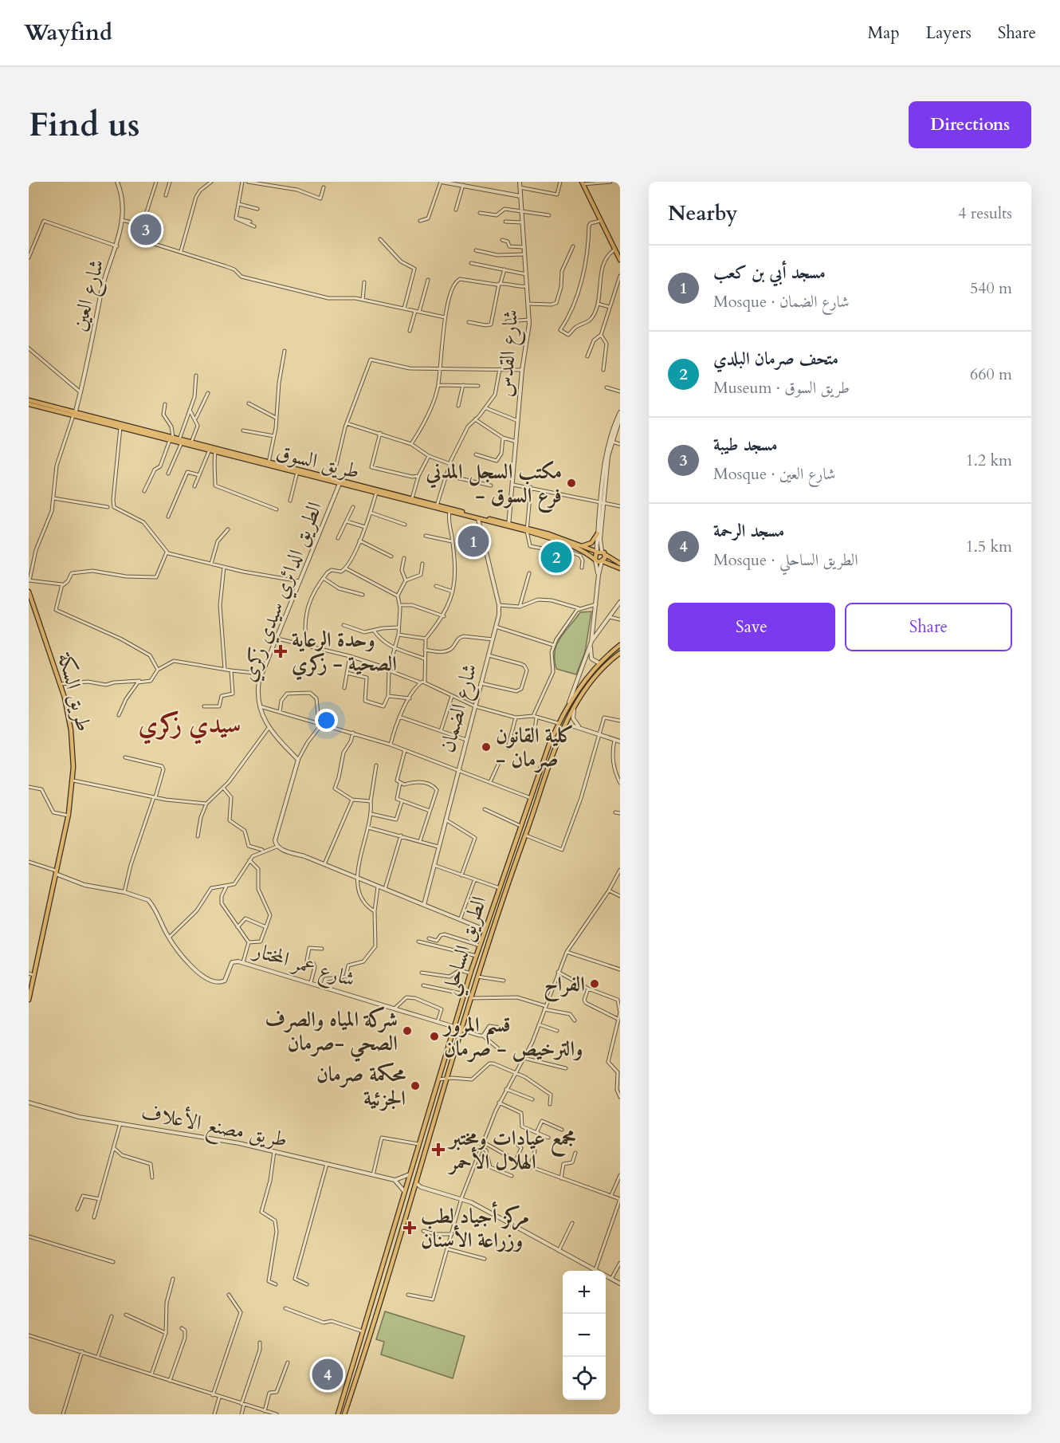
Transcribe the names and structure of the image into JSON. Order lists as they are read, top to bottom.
{
  "streets": {
    "main road": ["طريق السوق", "طريق السكة", "الطريق الساحلي"],
    "street": [
      "شارع العين",
      "شارع القدس",
      "الطريق الدائري سيدي زكري",
      "شارع الضمان",
      "شارع عمر المختار",
      "طريق مصنع الأعلاف"
    ]
  },
  "crossings": [
    ["شارع العين", "طريق السوق"],
    ["شارع القدس", "طريق السوق"],
    ["طريق السوق", "الطريق الدائري سيدي زكري"],
    ["طريق السوق", "شارع الضمان"],
    ["طريق السكة", "شارع عمر المختار"],
    ["الطريق الساحلي", "شارع عمر المختار"]
  ],
  "districts": ["سيدي زكري"],
  "places": {
    "other": [
      "مكتب السجل المدني - فرع السوق",
      "كلية القانون - صرمان",
      "الفراح",
      "شركة المياه والصرف الصحي -صرمان",
      "قسم المرور والترخيص - صرمان",
      "محكمة صرمان الجزئية"
    ],
    "health": ["وحدة الرعاية الصحية - زكري", "مجمع عيادات ومختبر الهلال الأحمر", "مركز أجياد لطب وزراعة الأسنان"]
  },
  "page": {
    "header": "Wayfind",
    "nav": ["Map", "Layers", "Share"],
    "buttons": [
      "Directions",
      ["Save", "Share"]
    ],
    "title": "Find us",
    "heading": ["Nearby", "4 results"],
    "pins": [
      "3",
      "1",
      "2",
      "4"
    ],
    "list": [
      {
        "mark": "1",
        "name": "مسجد أبي بن كعب",
        "note": "Mosque · شارع الضمان",
        "value": "540 m"
      },
      {
        "mark": "2",
        "name": "متحف صرمان البلدي",
        "note": "Museum · طريق السوق",
        "value": "660 m"
      },
      {
        "mark": "3",
        "name": "مسجد طيبة",
        "note": "Mosque · شارع العين",
        "value": "1.2 km"
      },
      {
        "mark": "4",
        "name": "مسجد الرحمة",
        "note": "Mosque · الطريق الساحلي",
        "value": "1.5 km"
      }
    ],
    "map_buttons": ["+", "−"]
  }
}
